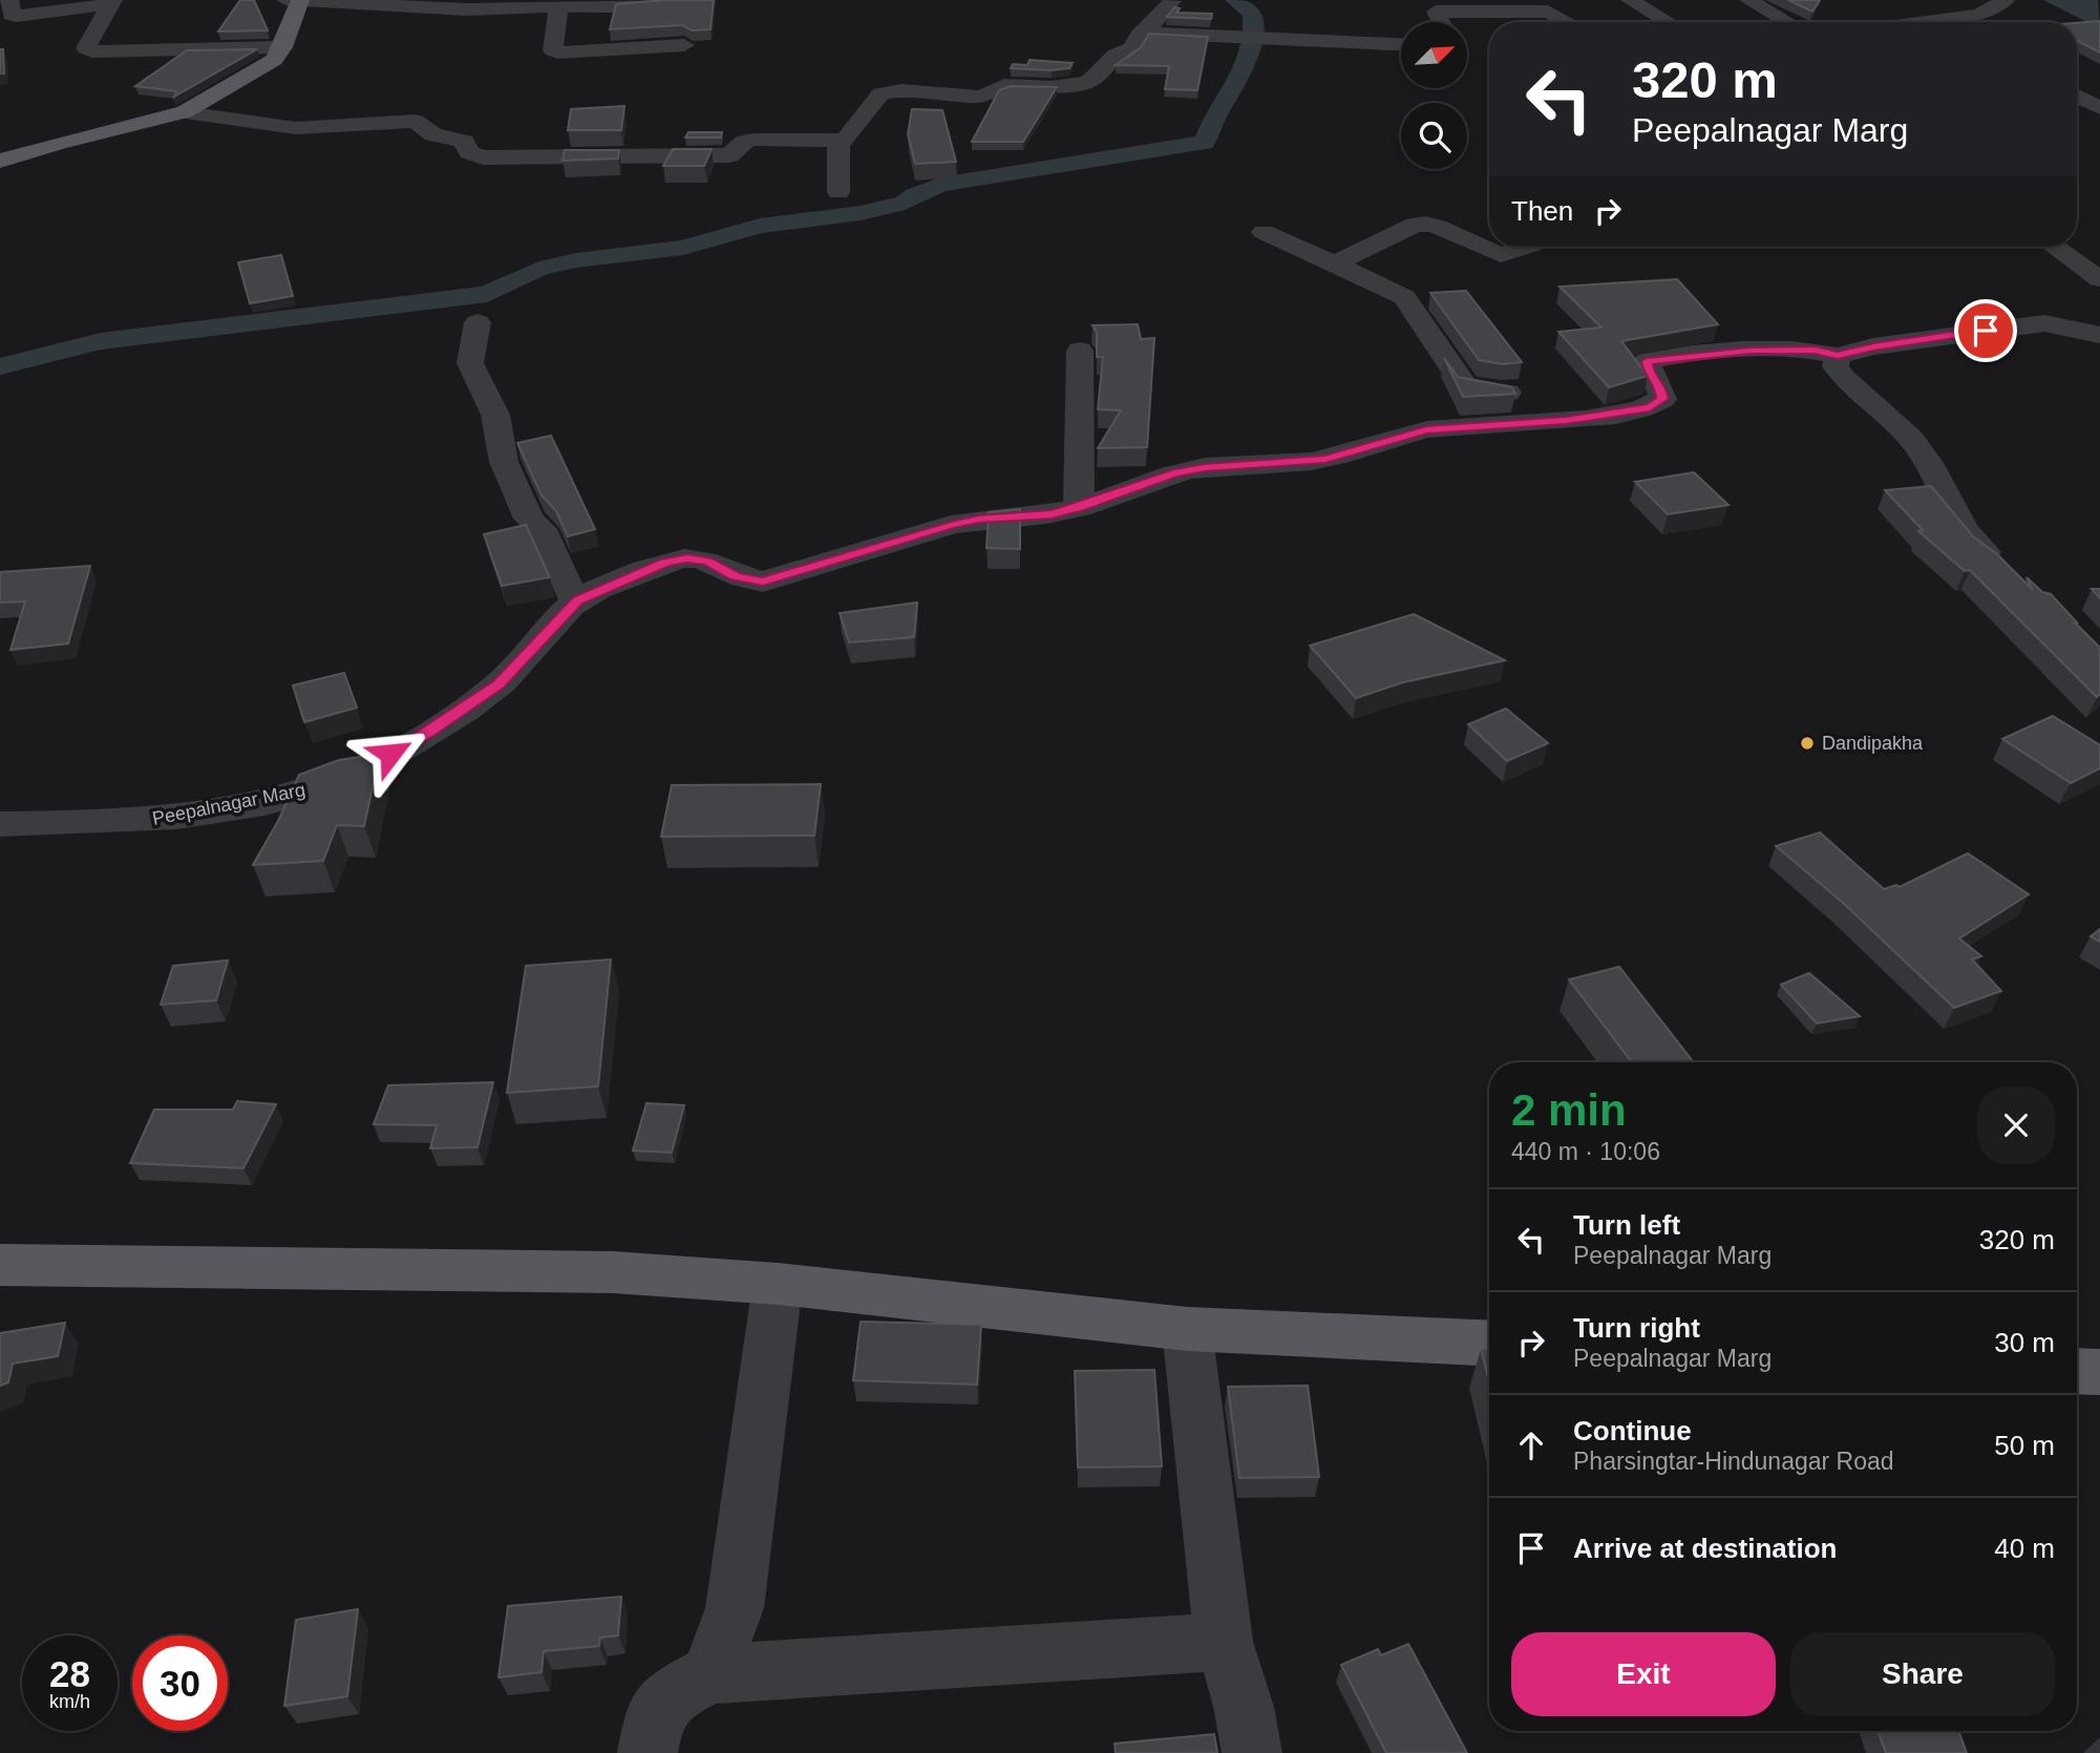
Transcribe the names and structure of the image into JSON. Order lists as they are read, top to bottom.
{
  "streets": {
    "street": ["Peepalnagar Marg"]
  },
  "places": ["Dandipakha"],
  "north": "top right",
  "page": {
    "turn": ["320 m", "Peepalnagar Marg"],
    "then": "Then",
    "heading": ["2 min", "440 m · 10:06"],
    "list": [
      {
        "name": "Turn left",
        "note": "Peepalnagar Marg",
        "value": "320 m"
      },
      {
        "name": "Turn right",
        "note": "Peepalnagar Marg",
        "value": "30 m"
      },
      {
        "name": "Continue",
        "note": "Pharsingtar-Hindunagar Road",
        "value": "50 m"
      },
      {
        "name": "Arrive at destination",
        "value": "40 m"
      }
    ],
    "buttons": ["Exit", "Share"],
    "speed": "28 km/h",
    "limit": "30"
  }
}
